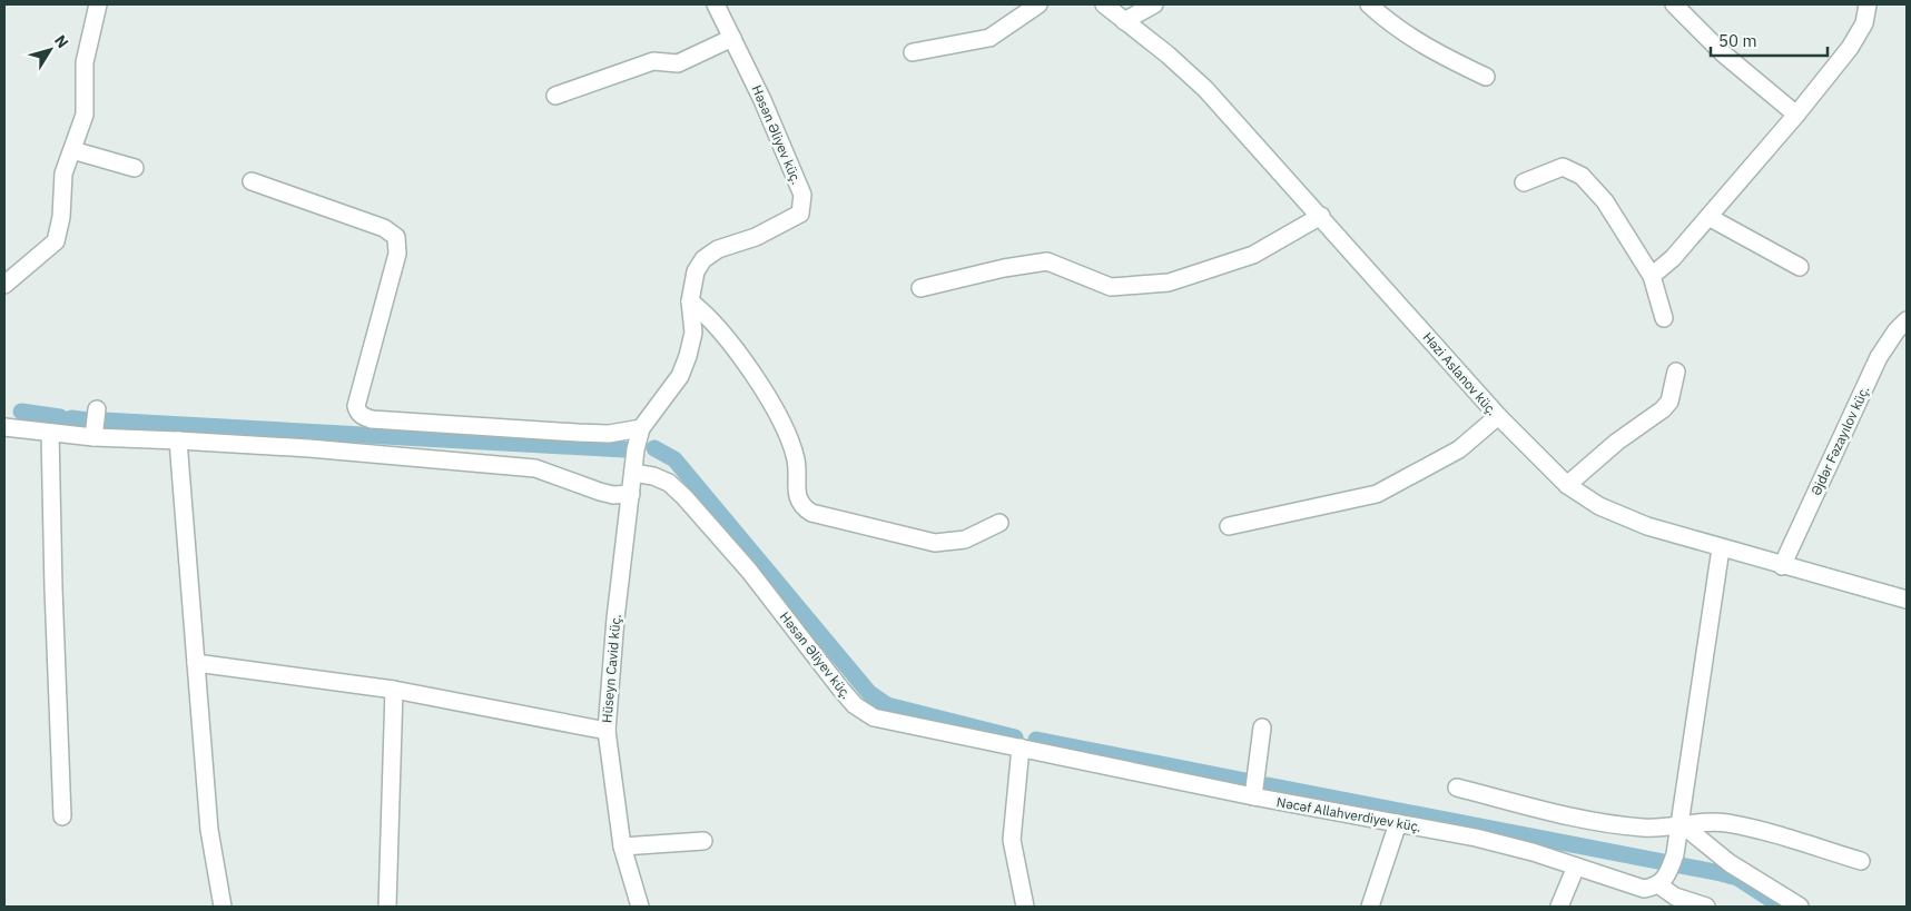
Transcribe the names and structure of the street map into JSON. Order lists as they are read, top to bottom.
{
  "streets": {
    "street": [
      "Həsən Əliyev küç.",
      "Həzi Aslanov küç.",
      "Əjdər Fəzayılov küç.",
      "Hüseyn Cavid küç.",
      "Nəcəf Allahverdiyev küç."
    ]
  },
  "crossings": [
    ["Həsən Əliyev küç.", "Hüseyn Cavid küç."],
    ["Həsən Əliyev küç.", "Nəcəf Allahverdiyev küç."],
    ["Həzi Aslanov küç.", "Əjdər Fəzayılov küç."]
  ],
  "scale_bar": "50 m",
  "north": "top right"
}
